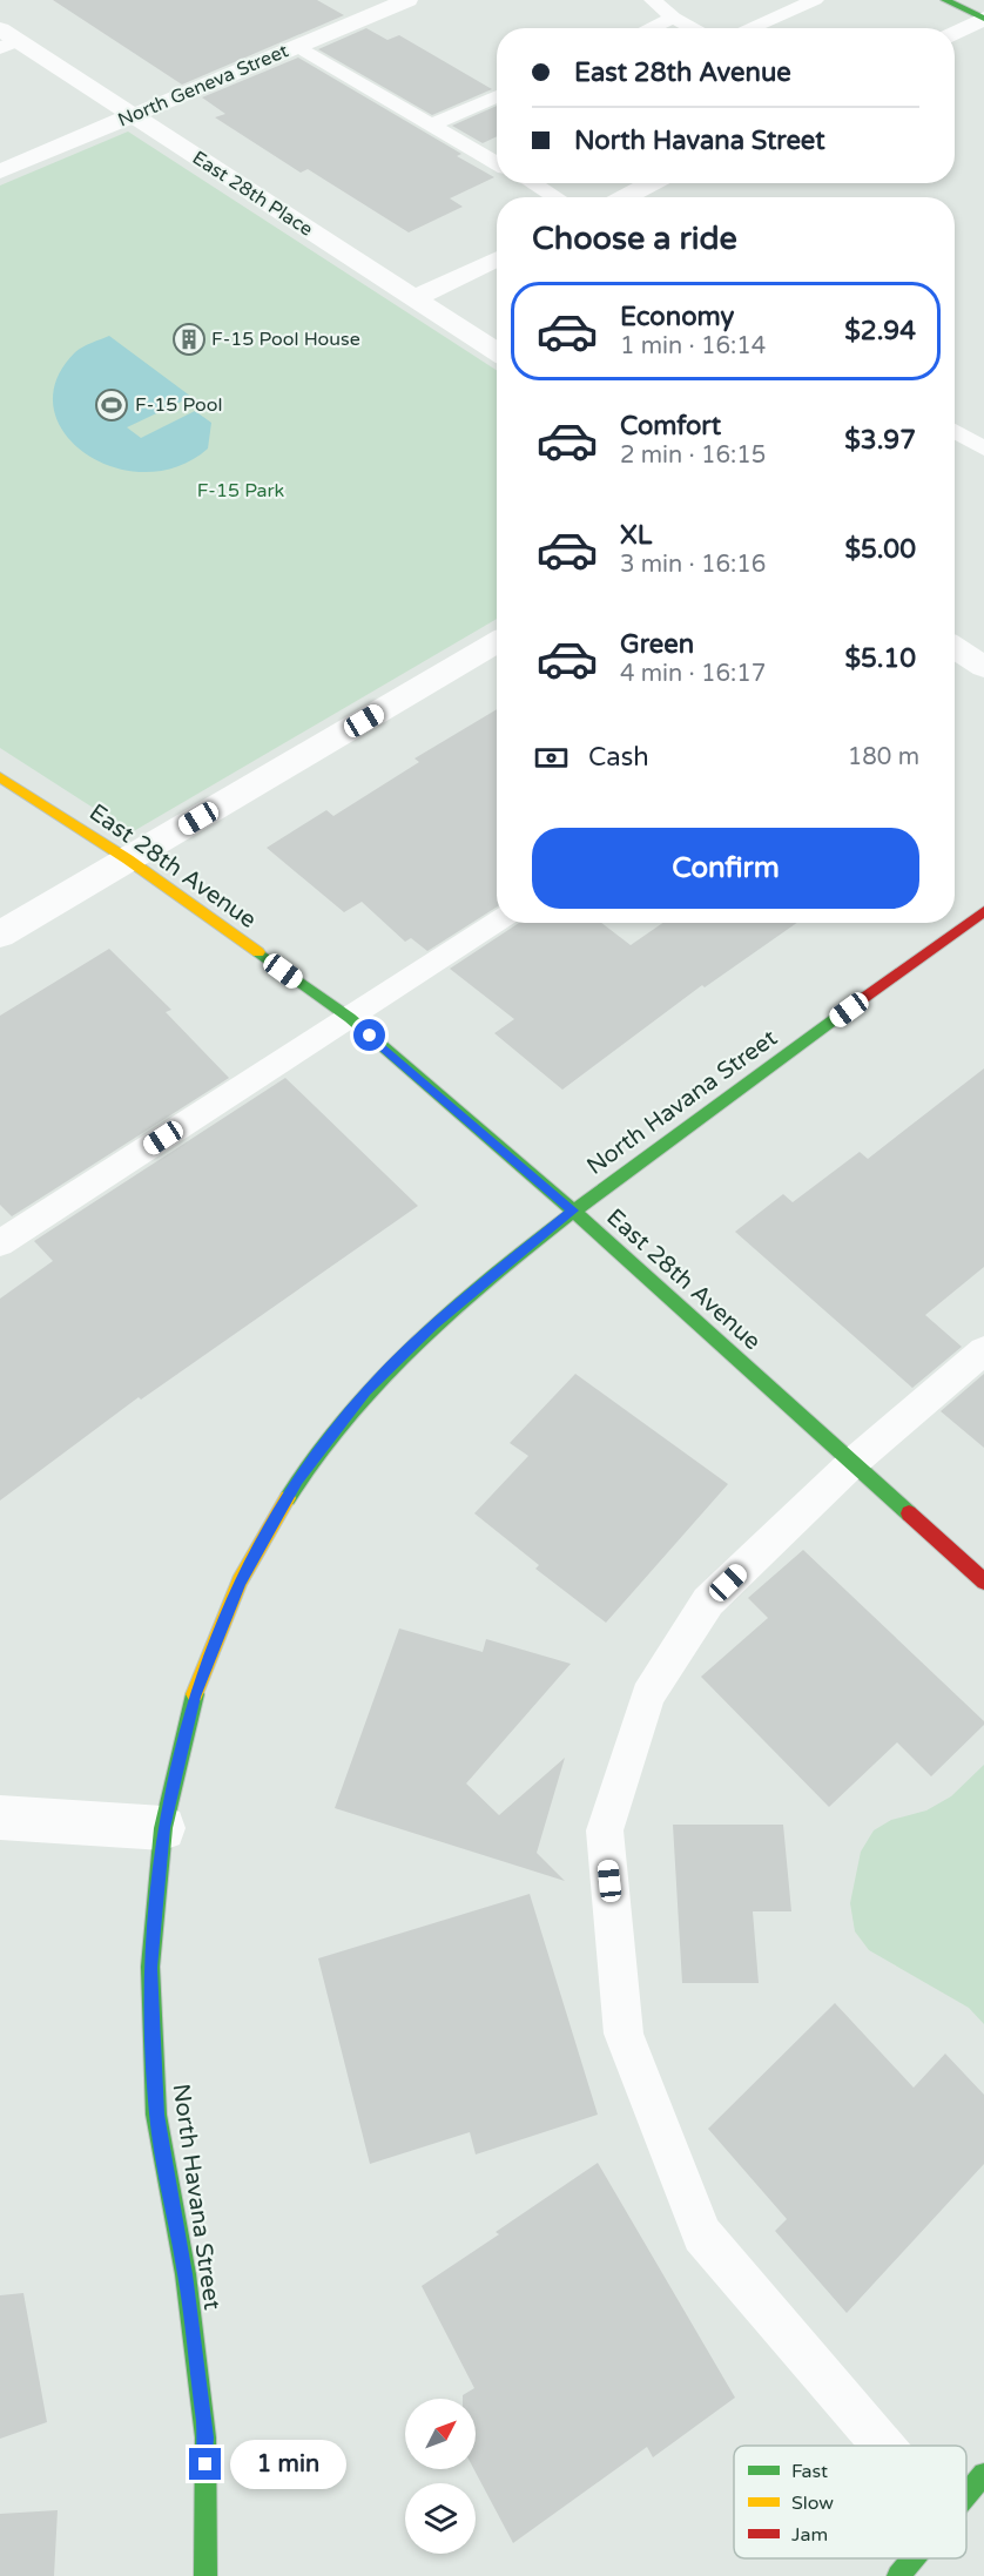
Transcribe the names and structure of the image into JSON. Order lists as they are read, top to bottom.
{
  "streets": {
    "street": [
      "North Geneva Street",
      "East 28th Place",
      "East 28th Avenue",
      "North Havana Street"
    ]
  },
  "crossings": [
    ["North Geneva Street", "East 28th Place"],
    ["East 28th Avenue", "North Havana Street"]
  ],
  "parks": ["F-15 Park"],
  "places": {
    "building": ["F-15 Pool House"],
    "sports": ["F-15 Pool"]
  },
  "legend": ["Fast", "Slow", "Jam"],
  "north": "top right",
  "page": {
    "banner": ["East 28th Avenue", "North Havana Street"],
    "heading": "Choose a ride",
    "list": [
      {
        "name": "Economy",
        "note": "1 min · 16:14",
        "value": "$2.94"
      },
      {
        "name": "Comfort",
        "note": "2 min · 16:15",
        "value": "$3.97"
      },
      {
        "name": "XL",
        "note": "3 min · 16:16",
        "value": "$5.00"
      },
      {
        "name": "Green",
        "note": "4 min · 16:17",
        "value": "$5.10"
      }
    ],
    "pay": ["Cash", "180 m"],
    "buttons": "Confirm",
    "bubble": "1 min"
  }
}
